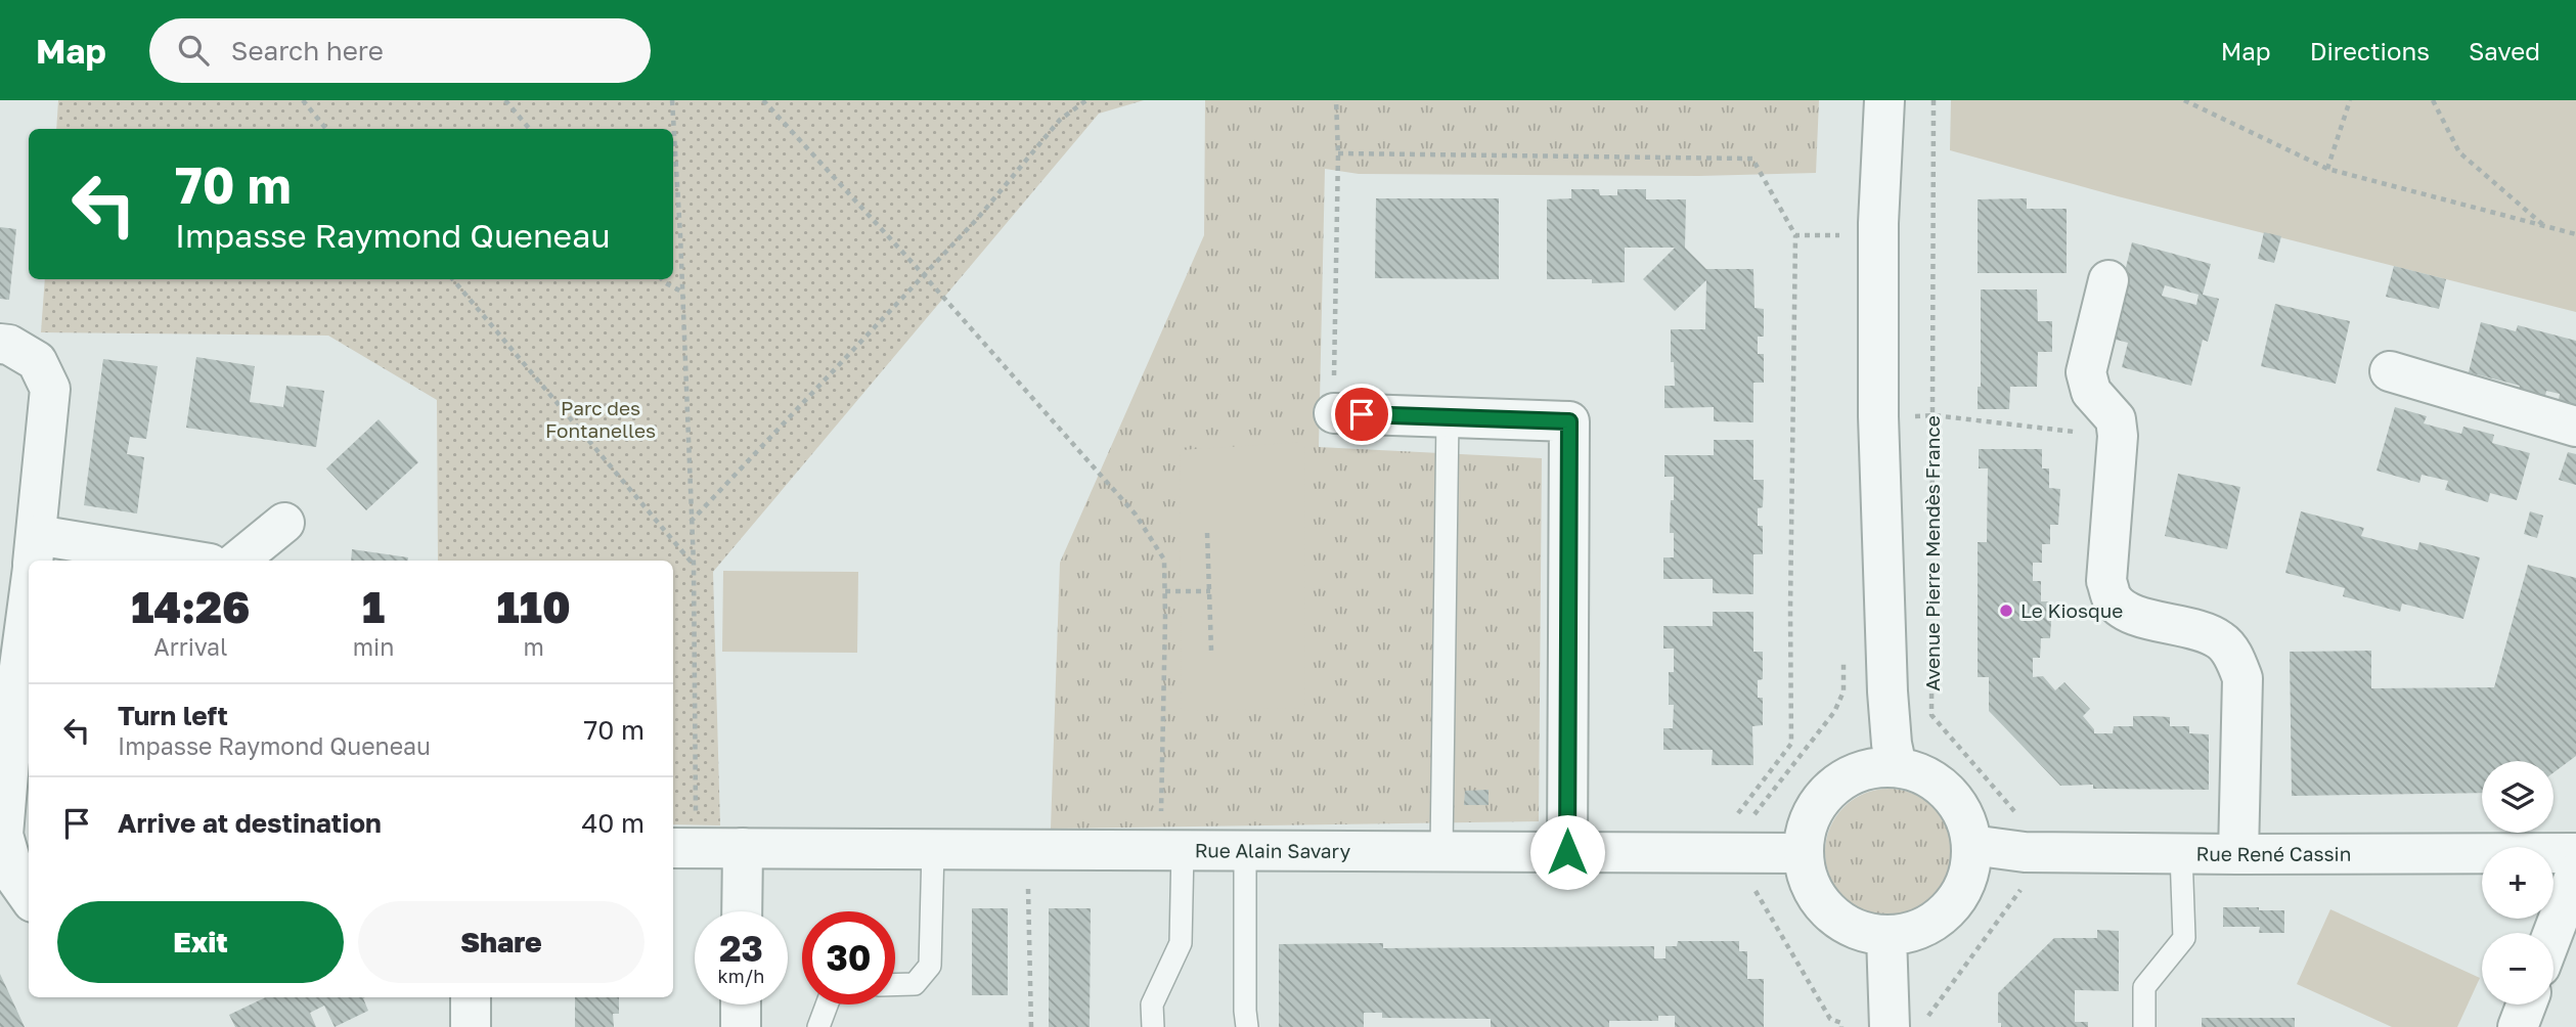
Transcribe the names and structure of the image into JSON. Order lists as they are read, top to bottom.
{
  "streets": {
    "street": ["Rue Alain Savary", "Rue René Cassin"],
    "path": ["Avenue Pierre Mendès France"]
  },
  "crossings": [
    ["Avenue Pierre Mendès France", "Rue René Cassin"],
    ["Rue Alain Savary", "Rue René Cassin"]
  ],
  "parks": ["Parc des Fontanelles"],
  "places": ["Le Kiosque"],
  "page": {
    "header": "Map",
    "search": "Search here",
    "nav": ["Map", "Directions", "Saved"],
    "turn": ["70 m", "Impasse Raymond Queneau"],
    "eta": [
      "14:26",
      "Arrival",
      "1",
      "min",
      "110",
      "m"
    ],
    "list": [
      {
        "name": "Turn left",
        "note": "Impasse Raymond Queneau",
        "value": "70 m"
      },
      {
        "name": "Arrive at destination",
        "value": "40 m"
      }
    ],
    "map_buttons": ["+", "−"],
    "buttons": ["Exit", "Share"],
    "speed": "23 km/h",
    "limit": "30"
  }
}
